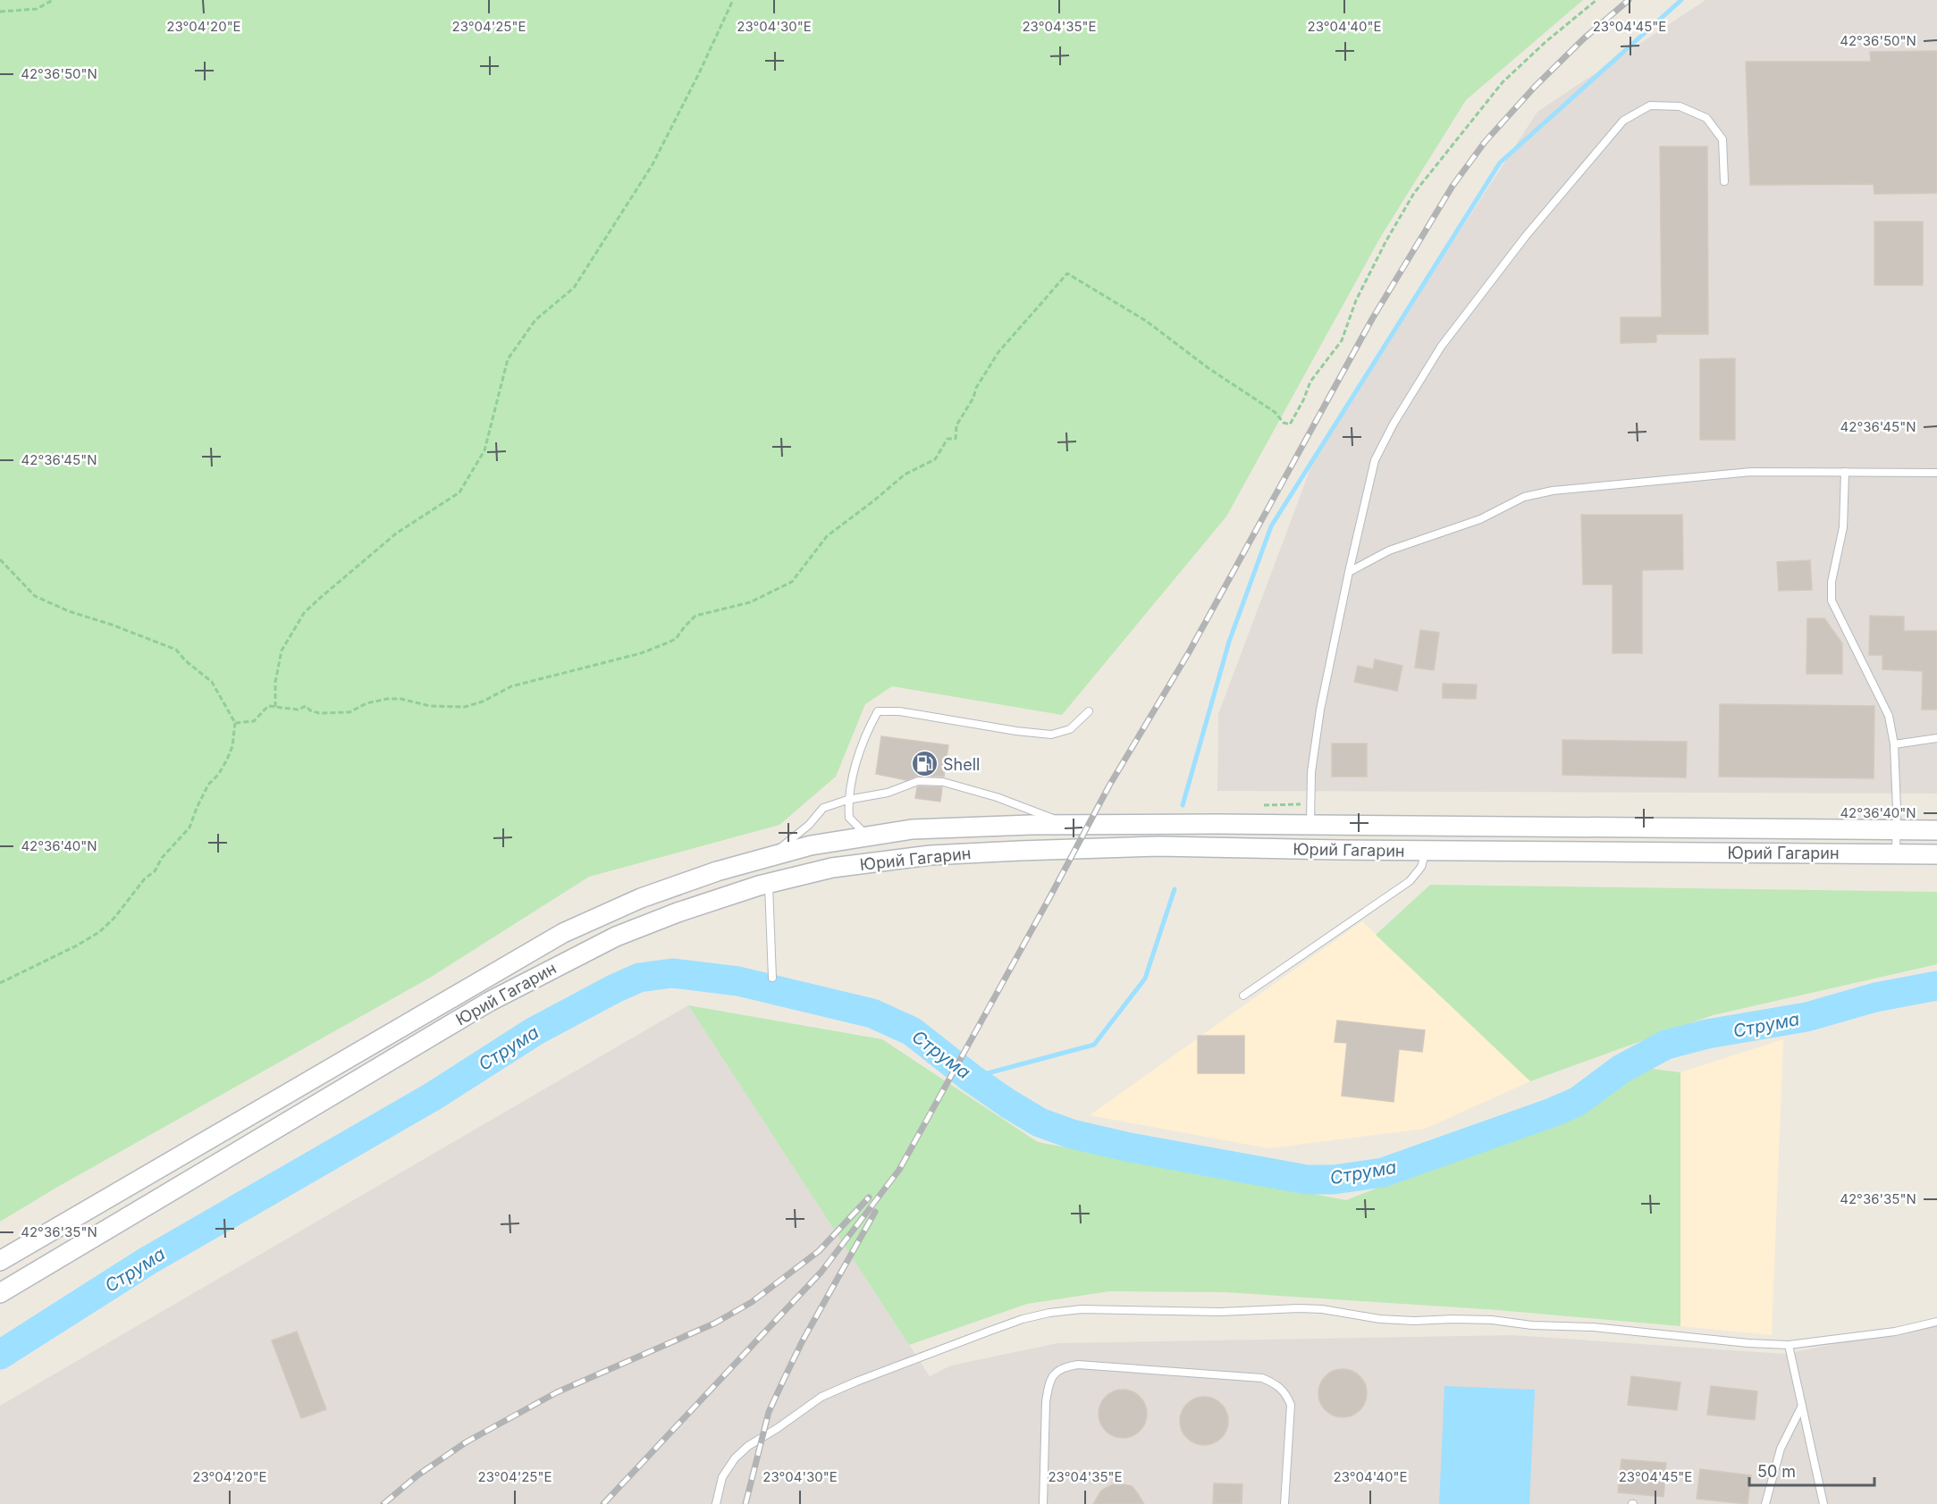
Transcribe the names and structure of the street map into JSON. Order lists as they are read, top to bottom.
{
  "streets": {
    "street": ["Юрий Гагарин"]
  },
  "water": ["Струма"],
  "places": {
    "fuel station": ["Shell"]
  },
  "scale_bar": "50 m",
  "coordinates": [
    "23°04'20\"E",
    "23°04'25\"E",
    "23°04'30\"E",
    "23°04'35\"E",
    "23°04'40\"E",
    "23°04'45\"E",
    "42°36'50\"N",
    "42°36'45\"N",
    "42°36'40\"N",
    "42°36'35\"N"
  ]
}
